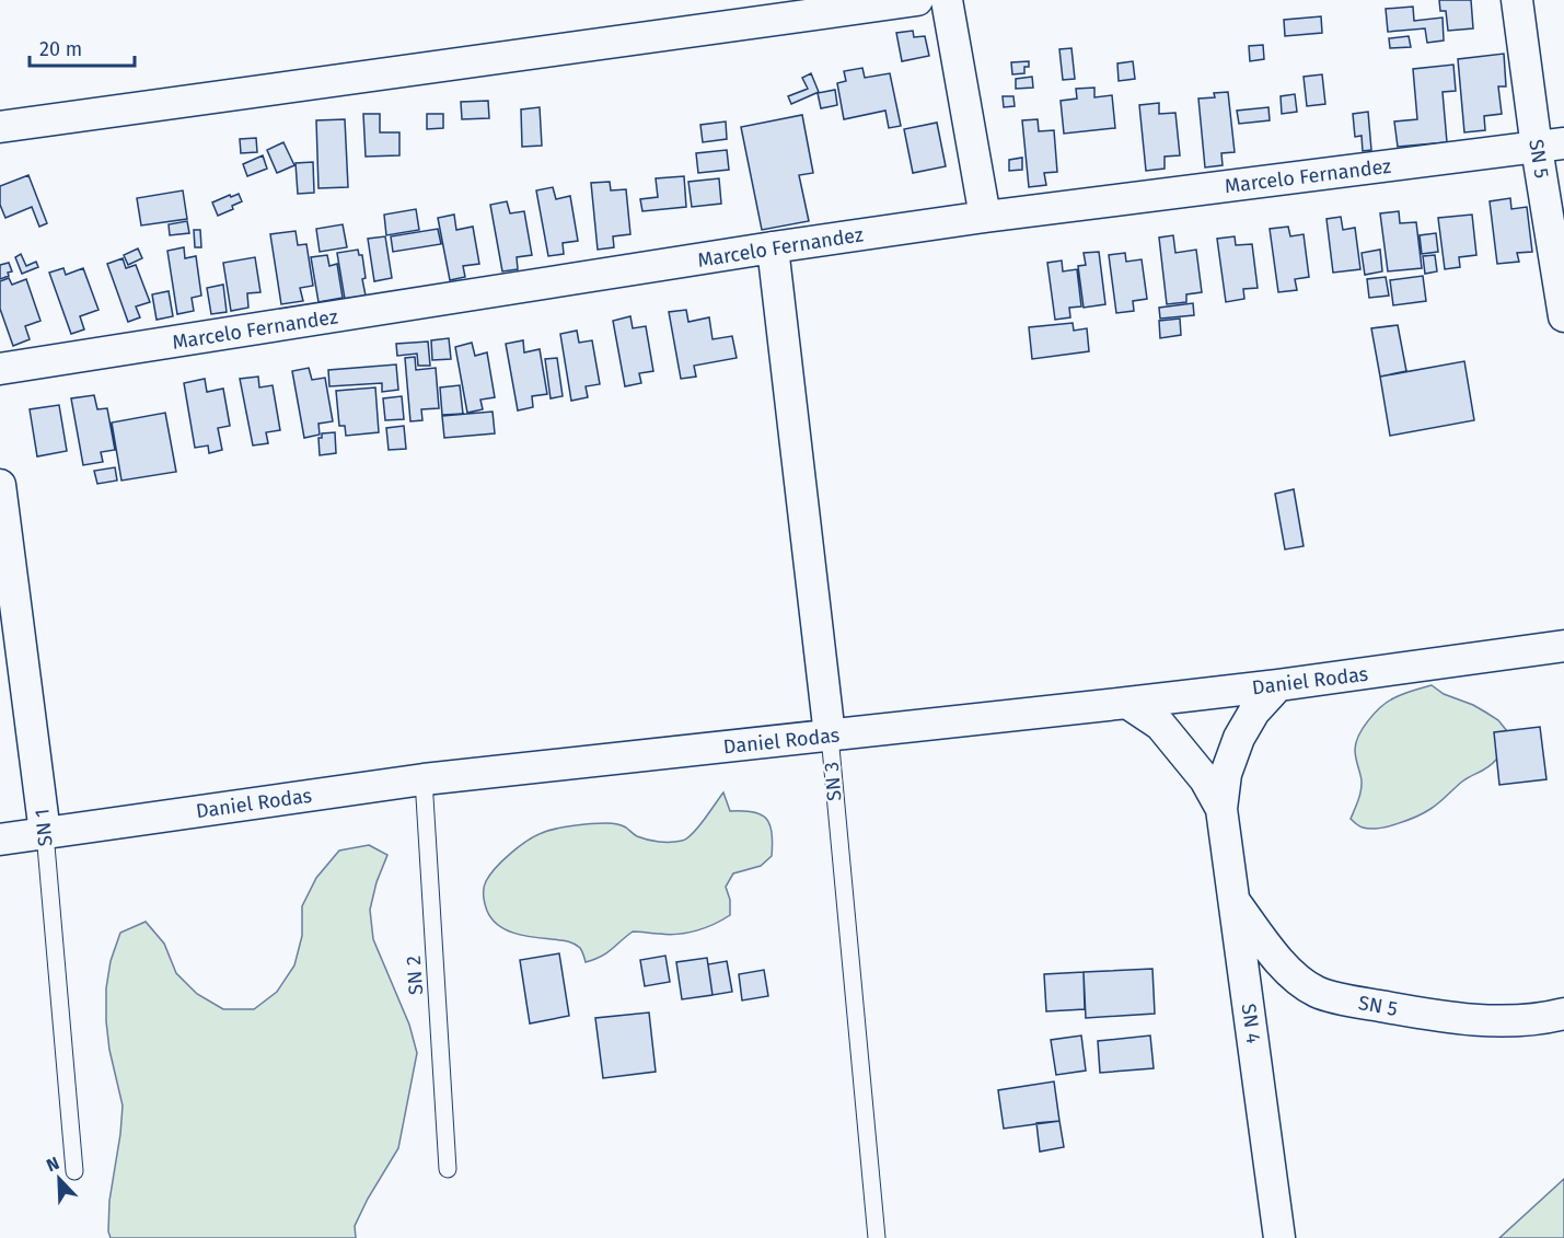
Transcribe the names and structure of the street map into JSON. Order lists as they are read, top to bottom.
{
  "streets": {
    "street": [
      "SN 5",
      "Marcelo Fernandez",
      "Daniel Rodas",
      "SN 3",
      "SN 1",
      "SN 4"
    ],
    "lane": ["SN 2"]
  },
  "crossings": [
    ["SN 5", "Marcelo Fernandez"],
    ["SN 5", "SN 4"],
    ["Marcelo Fernandez", "SN 3"],
    ["Daniel Rodas", "SN 3"],
    ["Daniel Rodas", "SN 1"],
    ["Daniel Rodas", "SN 2"],
    ["Daniel Rodas", "SN 4"]
  ],
  "scale_bar": "20 m",
  "north": "top left"
}
